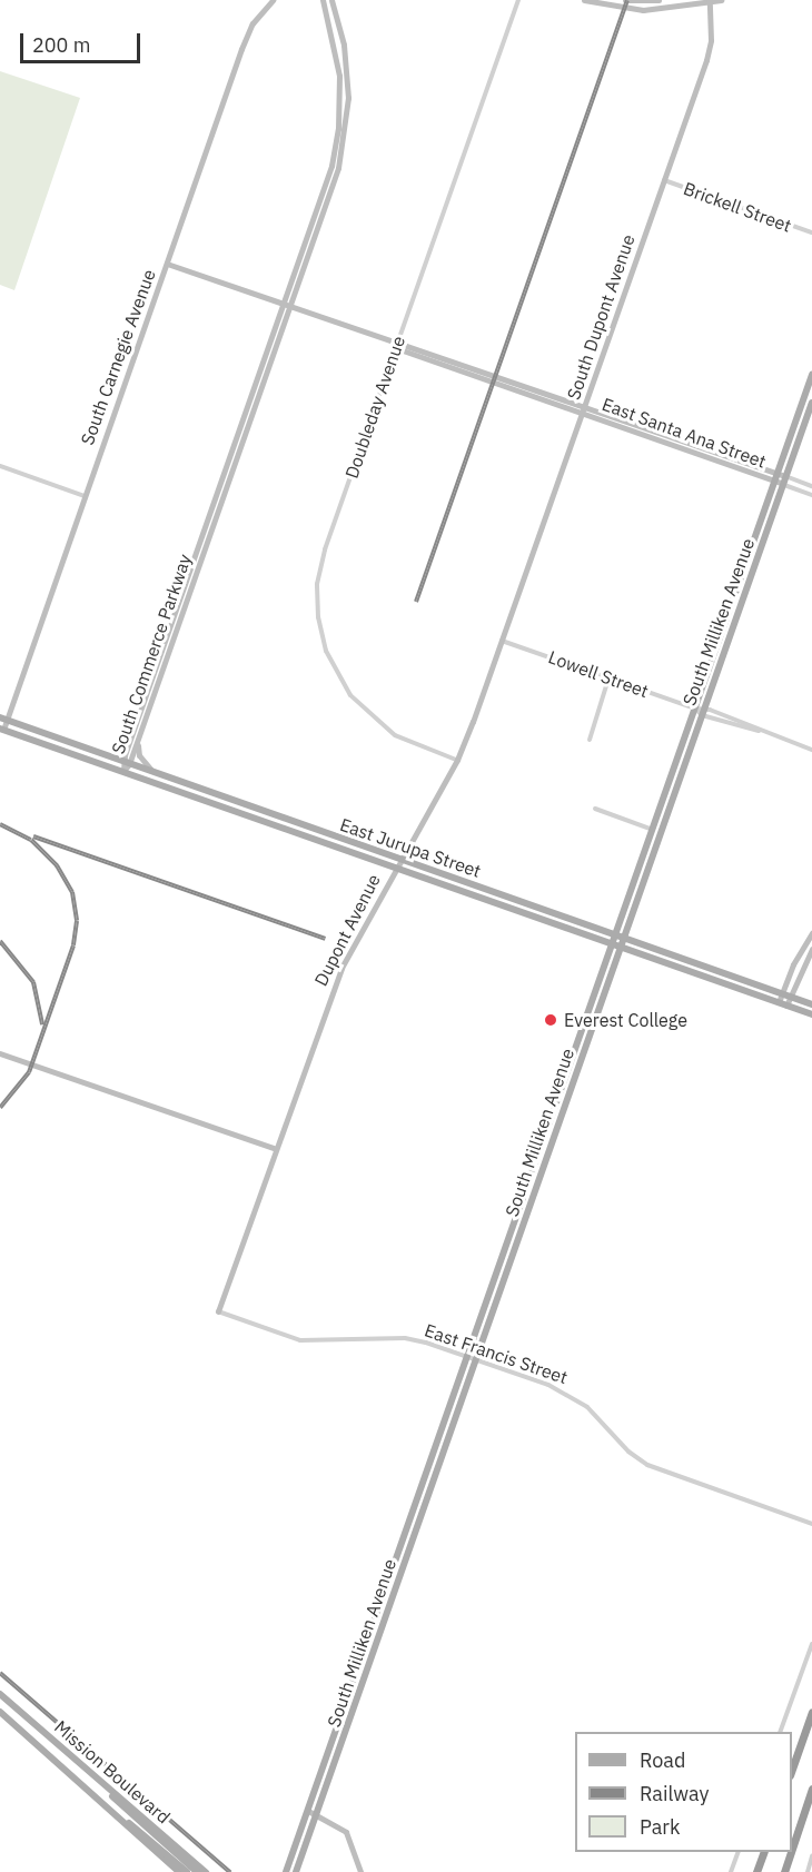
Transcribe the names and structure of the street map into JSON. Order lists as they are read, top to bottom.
{
  "streets": {
    "main road": ["South Milliken Avenue", "East Jurupa Street", "Mission Boulevard"],
    "street": [
      "Brickell Street",
      "South Dupont Avenue",
      "South Carnegie Avenue",
      "Doubleday Avenue",
      "East Santa Ana Street",
      "South Commerce Parkway",
      "Lowell Street",
      "Dupont Avenue",
      "East Francis Street"
    ]
  },
  "crossings": [
    ["Brickell Street", "South Dupont Avenue"],
    ["South Dupont Avenue", "East Santa Ana Street"],
    ["South Dupont Avenue", "Dupont Avenue"],
    ["South Carnegie Avenue", "East Santa Ana Street"],
    ["South Carnegie Avenue", "East Jurupa Street"],
    ["Doubleday Avenue", "East Santa Ana Street"],
    ["Doubleday Avenue", "Dupont Avenue"],
    ["East Santa Ana Street", "South Milliken Avenue"],
    ["East Santa Ana Street", "South Commerce Parkway"],
    ["South Milliken Avenue", "Lowell Street"],
    ["South Milliken Avenue", "East Jurupa Street"],
    ["South Milliken Avenue", "East Francis Street"],
    ["South Commerce Parkway", "East Jurupa Street"],
    ["Lowell Street", "Dupont Avenue"],
    ["East Jurupa Street", "Dupont Avenue"],
    ["Dupont Avenue", "East Francis Street"]
  ],
  "places": ["Everest College"],
  "legend": ["Road", "Railway", "Park"],
  "scale_bar": "200 m"
}
